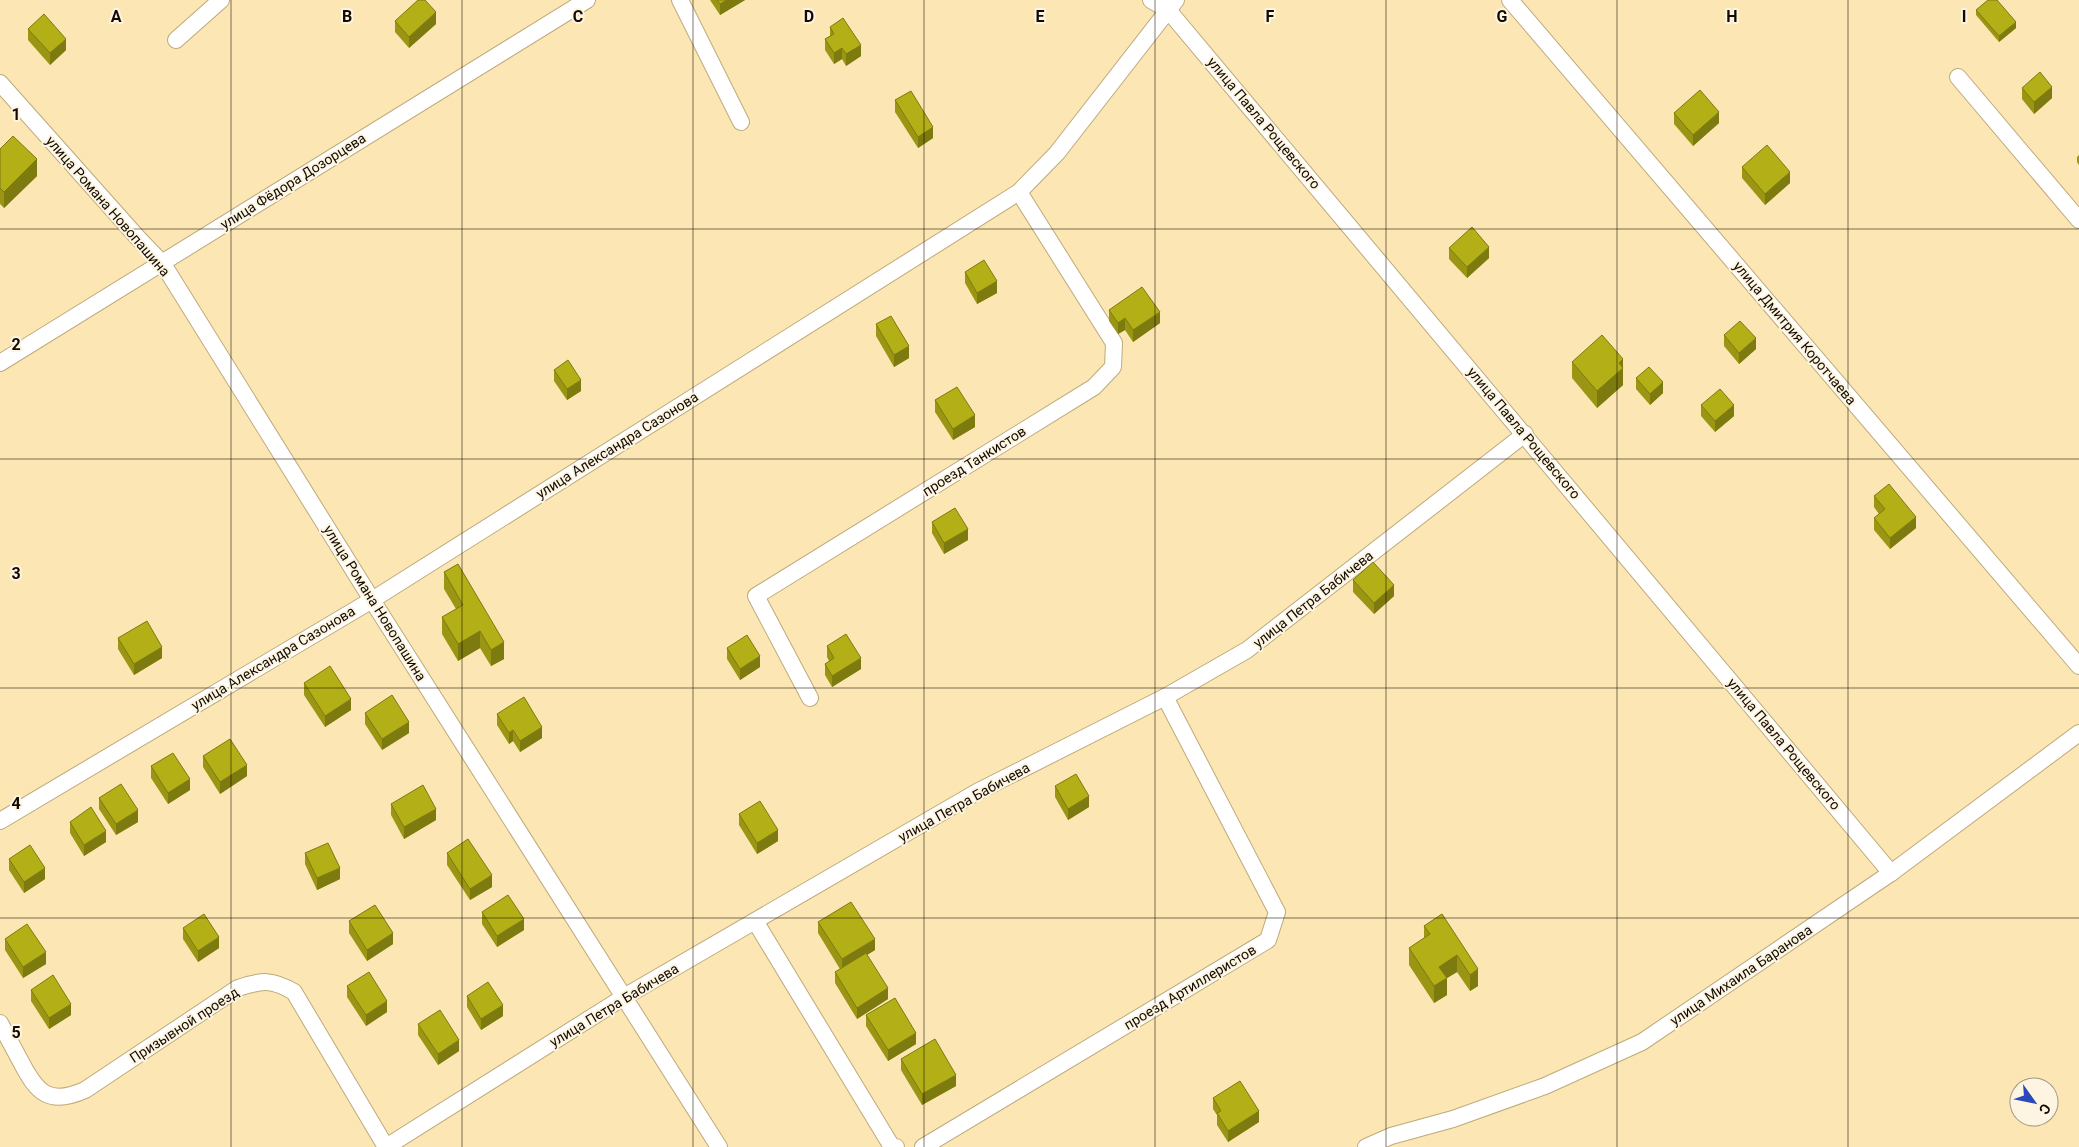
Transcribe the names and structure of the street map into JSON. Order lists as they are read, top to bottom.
{
  "streets": {
    "street": [
      "улица Павла Рощевского",
      "улица Фёдора Дозорцева",
      "улица Романа Новопашина",
      "улица Дмитрия Коротчаева",
      "улица Александра Сазонова",
      "проезд Танкистов",
      "улица Петра Бабичева",
      "улица Михаила Баранова",
      "проезд Артиллеристов",
      "Призывной проезд"
    ]
  },
  "crossings": [
    ["улица Павла Рощевского", "улица Александра Сазонова"],
    ["улица Павла Рощевского", "улица Петра Бабичева"],
    ["улица Павла Рощевского", "улица Михаила Баранова"],
    ["улица Фёдора Дозорцева", "улица Романа Новопашина"],
    ["улица Романа Новопашина", "улица Александра Сазонова"],
    ["улица Романа Новопашина", "улица Петра Бабичева"],
    ["улица Александра Сазонова", "проезд Танкистов"],
    ["улица Петра Бабичева", "проезд Артиллеристов"],
    ["улица Петра Бабичева", "Призывной проезд"]
  ],
  "north": "bottom right",
  "grid": {
    "columns": [
      "A",
      "B",
      "C",
      "D",
      "E",
      "F",
      "G",
      "H",
      "I"
    ],
    "rows": [
      "1",
      "2",
      "3",
      "4",
      "5"
    ]
  }
}
